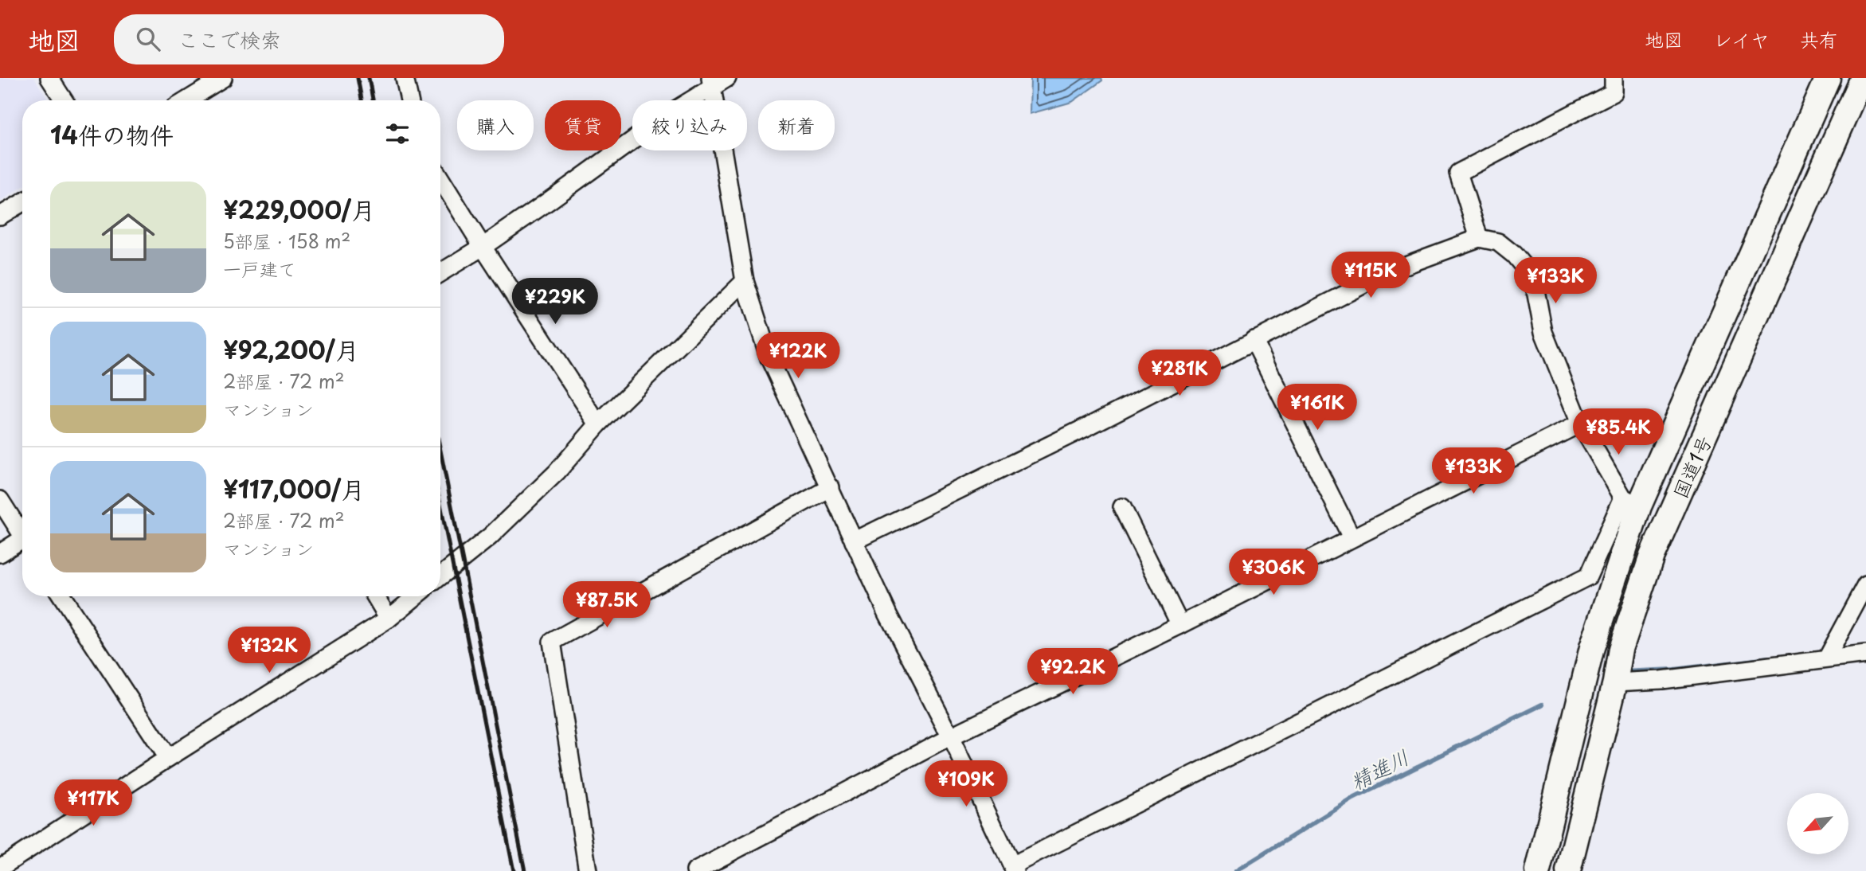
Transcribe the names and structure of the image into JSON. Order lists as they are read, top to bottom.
{
  "streets": {
    "highway": ["国道1号"]
  },
  "water": ["精進川"],
  "north": "bottom left",
  "page": {
    "header": "地図",
    "search": "ここで検索",
    "nav": ["地図", "レイヤ", "共有"],
    "chip": [
      "購入",
      "賃貸",
      "絞り込み",
      "新着"
    ],
    "heading": "14件の物件",
    "list": [
      {
        "name": "¥229,000/月",
        "note": "5部屋 · 158 m² · 一戸建て"
      },
      {
        "name": "¥92,200/月",
        "note": "2部屋 · 72 m² · マンション"
      },
      {
        "name": "¥117,000/月",
        "note": "2部屋 · 72 m² · マンション"
      }
    ],
    "price": [
      "¥115K",
      "¥133K",
      "¥229K",
      "¥122K",
      "¥281K",
      "¥161K",
      "¥85.4K",
      "¥133K",
      "¥306K",
      "¥87.5K",
      "¥132K",
      "¥92.2K",
      "¥109K",
      "¥117K"
    ]
  }
}
